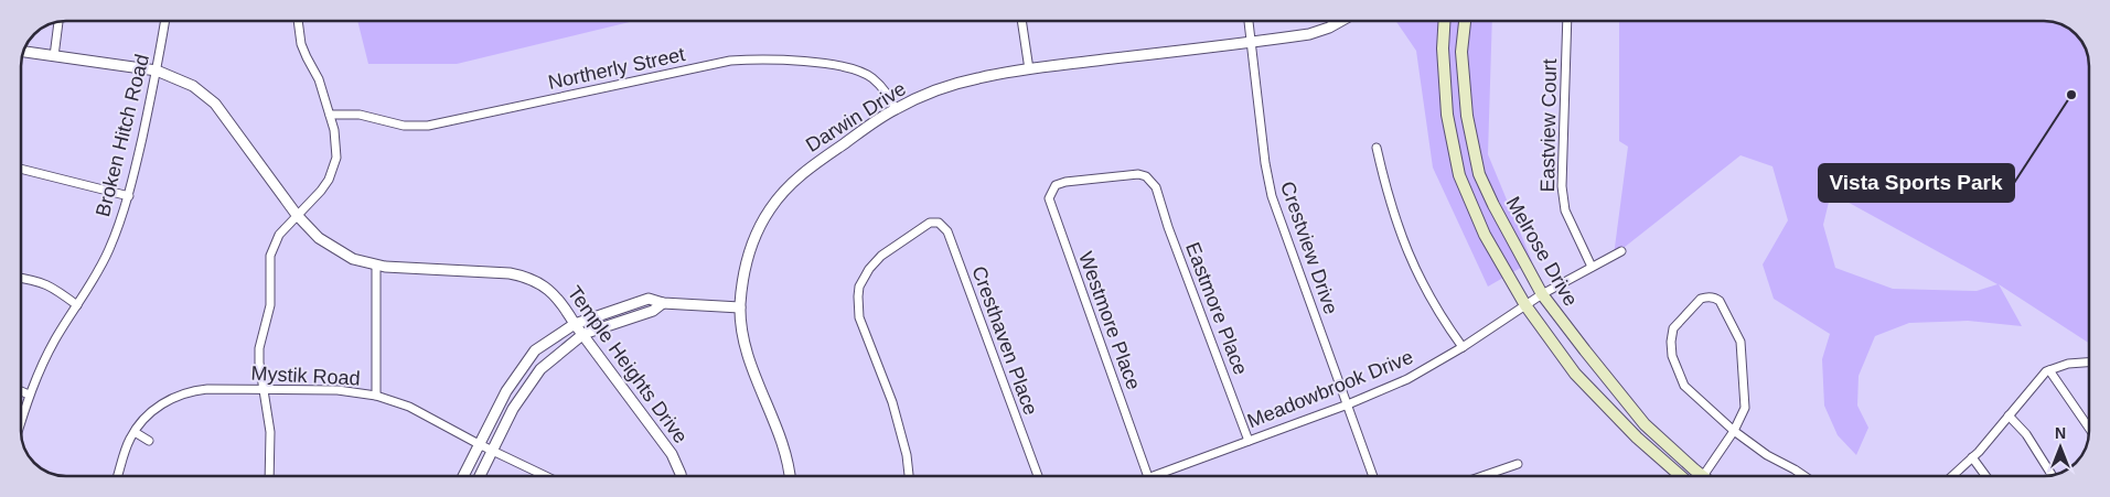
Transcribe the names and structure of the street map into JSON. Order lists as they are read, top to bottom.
{
  "streets": {
    "main road": ["Melrose Drive"],
    "street": [
      "Northerly Street",
      "Darwin Drive",
      "Eastview Court",
      "Broken Hitch Road",
      "Crestview Drive",
      "Eastmore Place",
      "Westmore Place",
      "Cresthaven Place",
      "Temple Heights Drive",
      "Mystik Road",
      "Meadowbrook Drive"
    ]
  },
  "crossings": [
    ["Northerly Street", "Darwin Drive"],
    ["Darwin Drive", "Crestview Drive"],
    ["Eastview Court", "Meadowbrook Drive"],
    ["Broken Hitch Road", "Temple Heights Drive"],
    ["Crestview Drive", "Meadowbrook Drive"],
    ["Melrose Drive", "Meadowbrook Drive"],
    ["Eastmore Place", "Westmore Place"],
    ["Eastmore Place", "Meadowbrook Drive"]
  ],
  "places": ["Vista Sports Park"],
  "north": "top"
}
